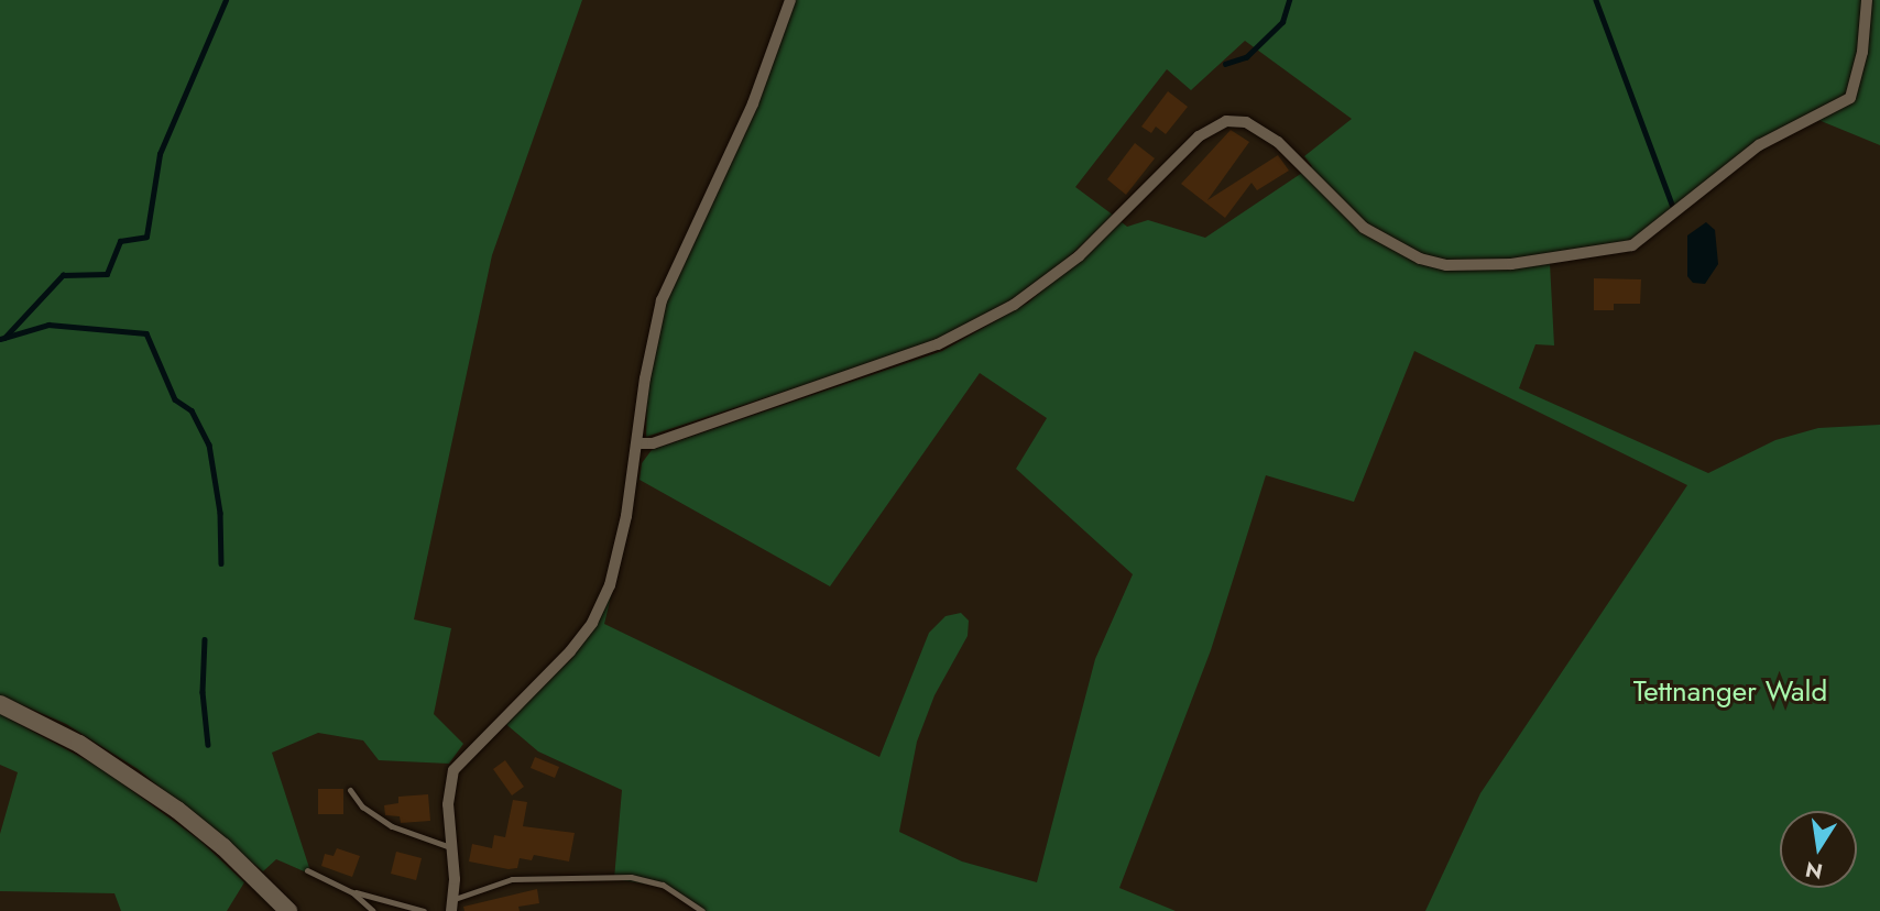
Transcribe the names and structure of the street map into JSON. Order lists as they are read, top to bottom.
{
  "parks": ["Tettnanger Wald"],
  "north": "bottom"
}
